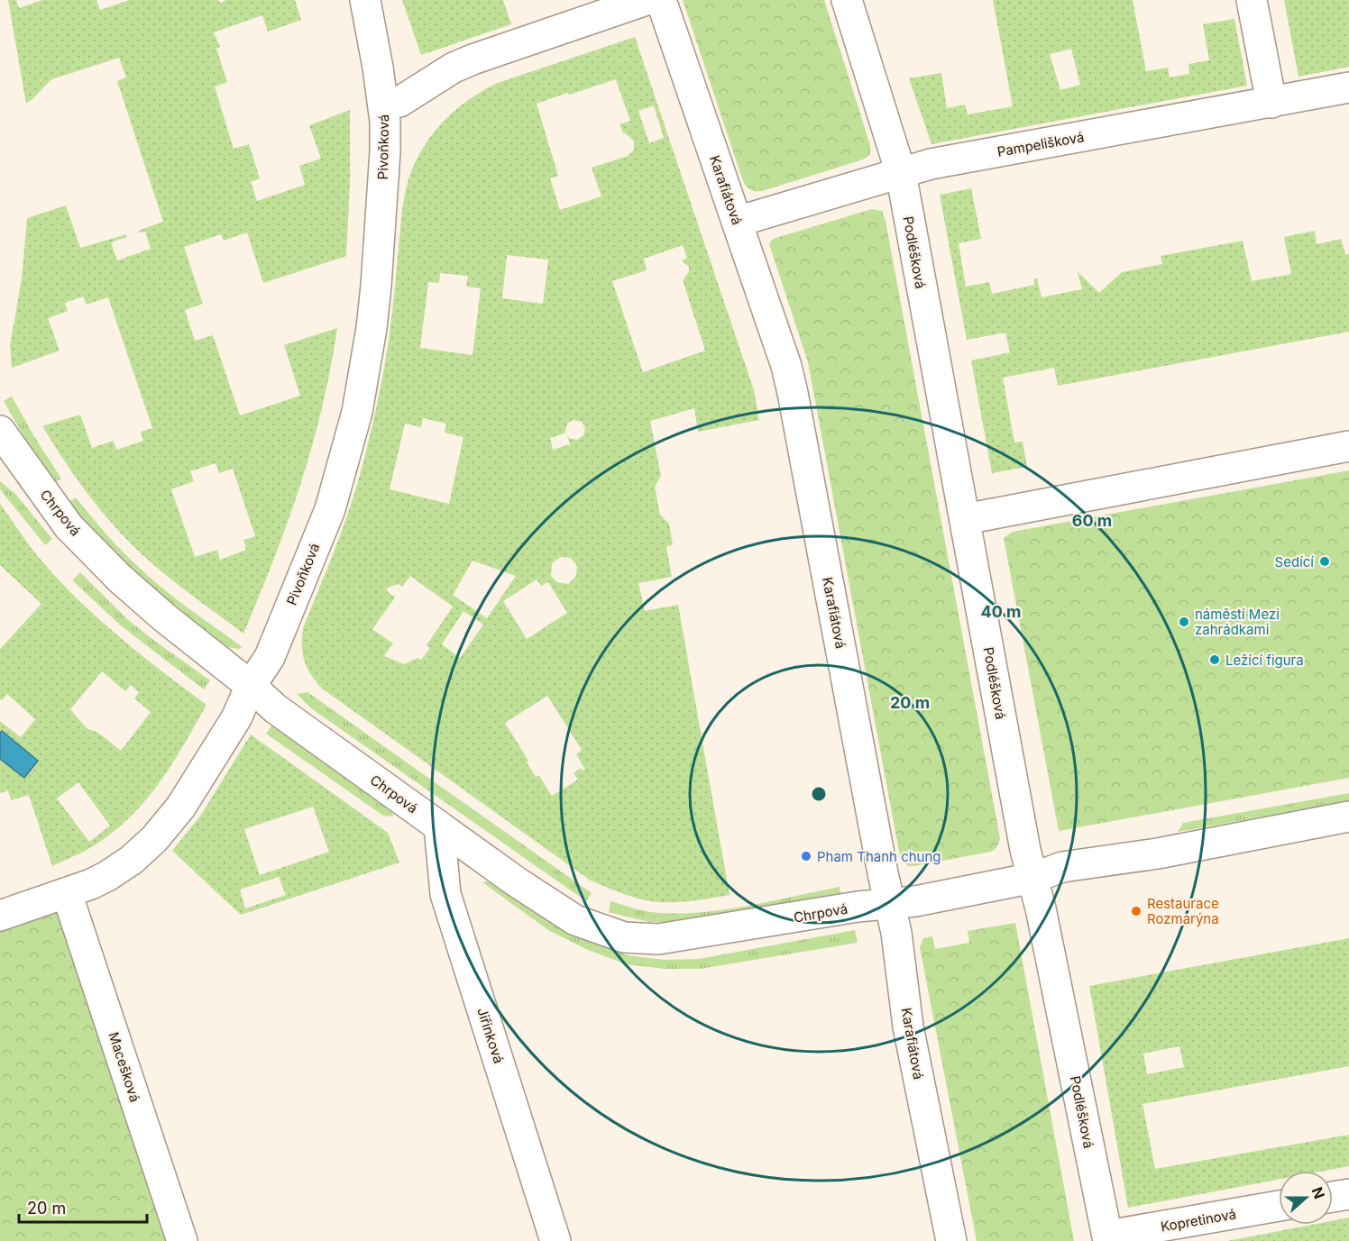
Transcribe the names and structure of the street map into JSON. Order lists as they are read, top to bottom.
{
  "streets": {
    "street": [
      "Pampelišková",
      "Pivoňková",
      "Karafiátová",
      "Podléšková",
      "Chrpová",
      "Jiřinková",
      "Macešková",
      "Kopretinová"
    ]
  },
  "crossings": [
    ["Pampelišková", "Karafiátová"],
    ["Pampelišková", "Podléšková"],
    ["Pivoňková", "Chrpová"],
    ["Pivoňková", "Macešková"],
    ["Karafiátová", "Chrpová"],
    ["Podléšková", "Chrpová"],
    ["Podléšková", "Kopretinová"],
    ["Chrpová", "Jiřinková"]
  ],
  "places": [
    "Sedící",
    "náměstí Mezi zahrádkami",
    "Ležící figura",
    "Pham Thanh chung",
    "Restaurace Rozmarýna"
  ],
  "scale_bar": "20 m",
  "north": "right",
  "rings": ["60 m", "40 m", "20 m"]
}
